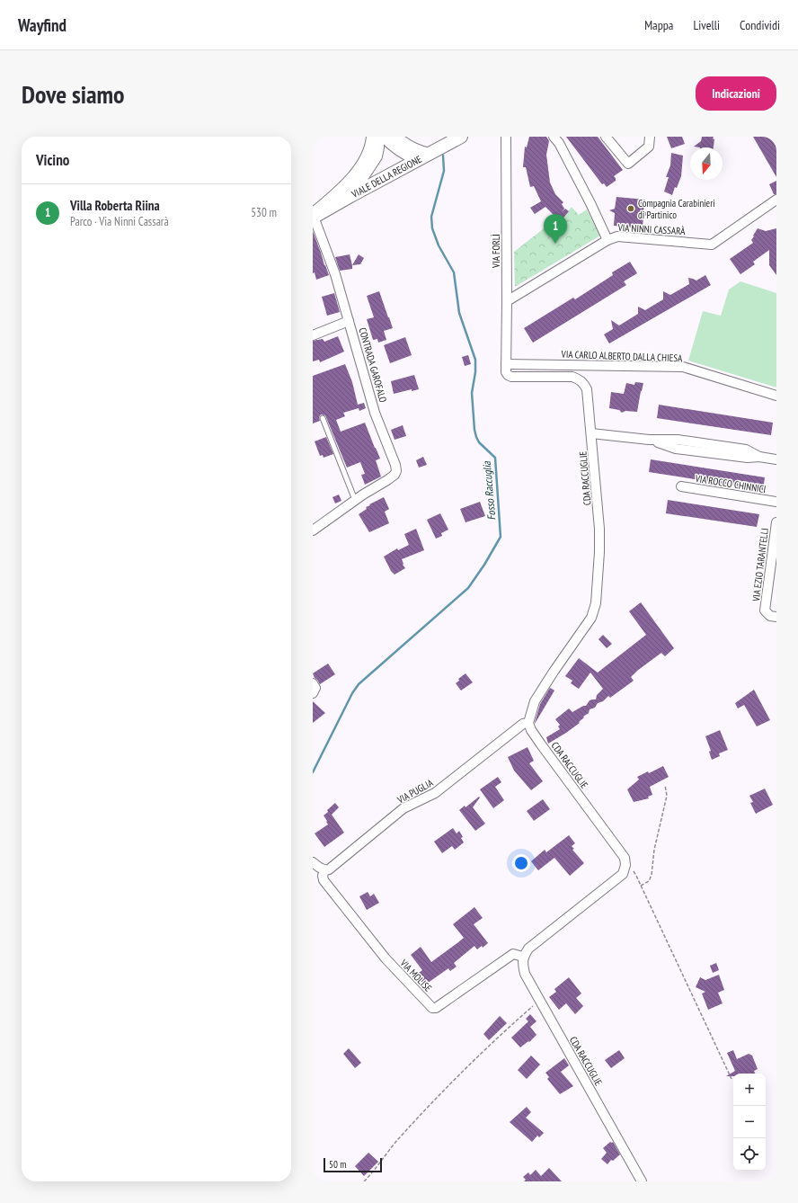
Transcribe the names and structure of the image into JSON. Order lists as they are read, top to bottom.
{
  "streets": {
    "main road": ["VIALE DELLA REGIONE"],
    "street": [
      "VIA NINNI CASSARÀ",
      "VIA FORLÌ",
      "VIA CARLO ALBERTO DALLA CHIESA",
      "CONTRADA GAROFALO",
      "CDA RACCUGLIE",
      "VIA ROCCO CHINNICI",
      "VIA EZIO TARANTELLI",
      "VIA PUGLIA",
      "VIA MOLISE"
    ]
  },
  "crossings": [
    ["VIALE DELLA REGIONE", "CONTRADA GAROFALO"],
    ["VIA NINNI CASSARÀ", "VIA FORLÌ"],
    ["VIA FORLÌ", "VIA CARLO ALBERTO DALLA CHIESA"],
    ["VIA FORLÌ", "CDA RACCUGLIE"],
    ["VIA CARLO ALBERTO DALLA CHIESA", "CDA RACCUGLIE"],
    ["CDA RACCUGLIE", "VIA PUGLIA"],
    ["CDA RACCUGLIE", "VIA MOLISE"],
    ["VIA PUGLIA", "VIA MOLISE"]
  ],
  "water": ["Fosso Raccuglia"],
  "places": ["Compagnia Carabinieri di Partinico"],
  "scale_bar": "50 m",
  "north": "bottom",
  "page": {
    "header": "Wayfind",
    "nav": ["Mappa", "Livelli", "Condividi"],
    "buttons": "Indicazioni",
    "title": "Dove siamo",
    "heading": "Vicino",
    "list": [
      {
        "mark": "1",
        "name": "Villa Roberta Riina",
        "note": "Parco · Via Ninni Cassarà",
        "value": "530 m"
      }
    ],
    "pins": "1",
    "map_buttons": ["+", "−"],
    "scale": "50 m"
  }
}
